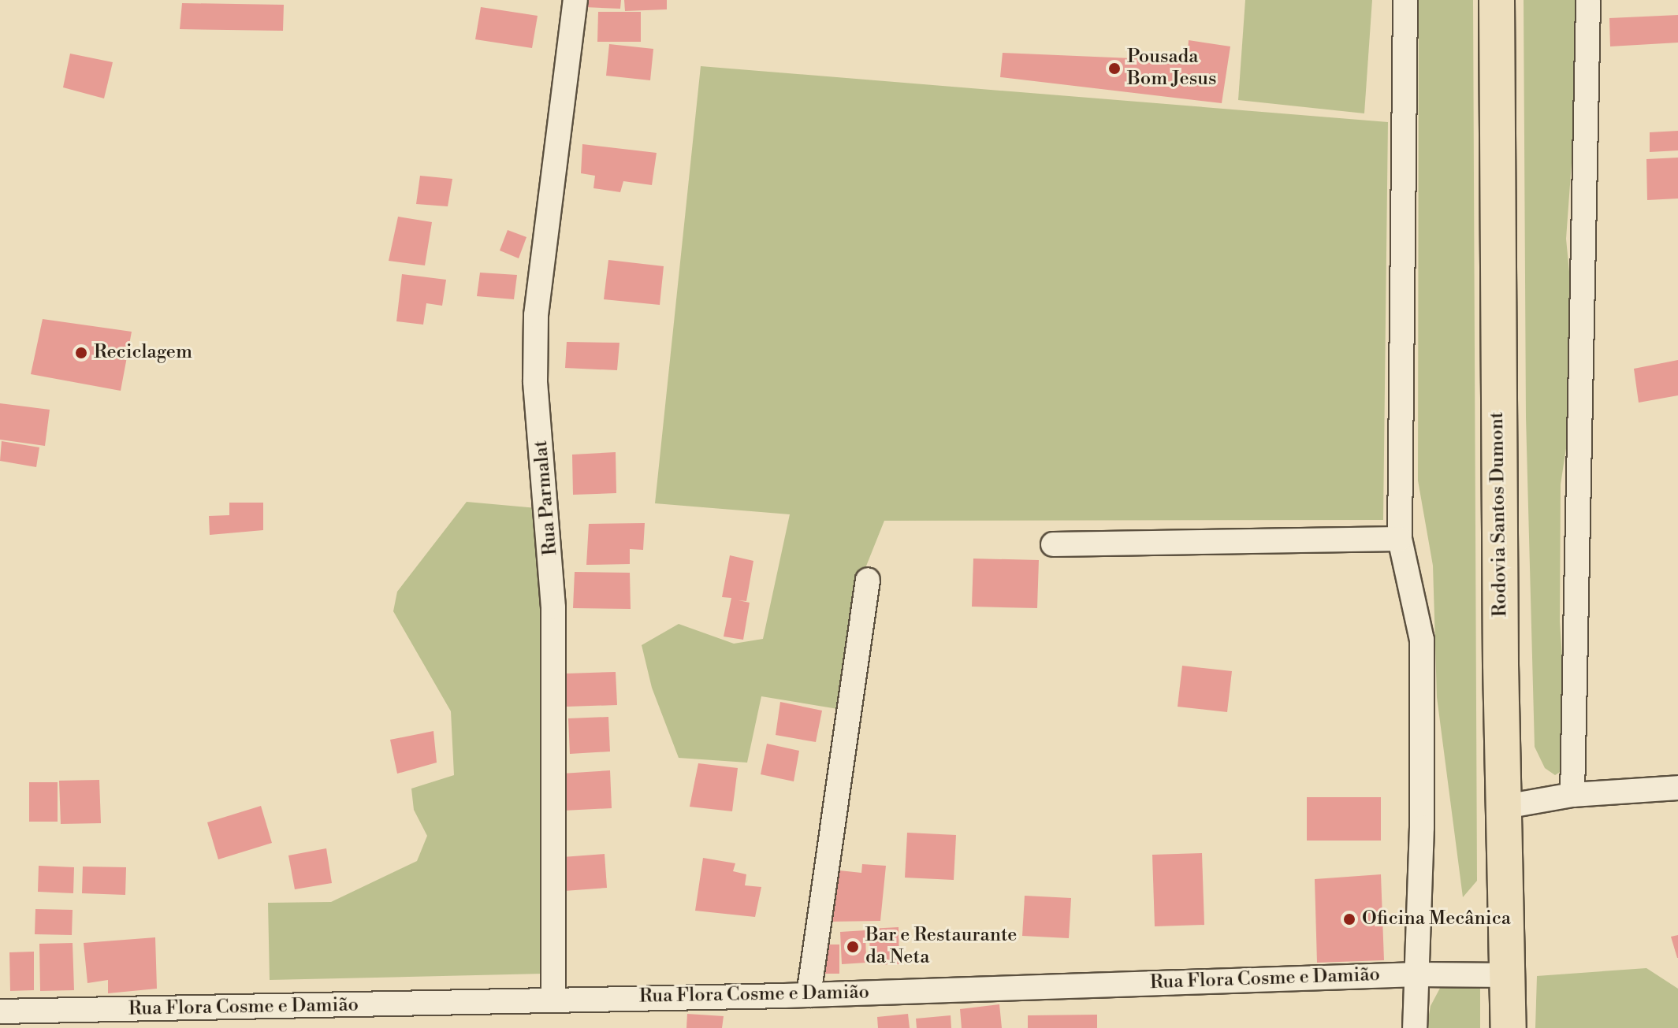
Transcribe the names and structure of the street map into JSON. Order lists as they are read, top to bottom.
{
  "streets": {
    "highway": ["Rodovia Santos Dumont"],
    "street": ["Rua Parmalat", "Rua Flora Cosme e Damião"]
  },
  "crossings": [
    ["Rua Parmalat", "Rua Flora Cosme e Damião"],
    ["Rodovia Santos Dumont", "Rua Flora Cosme e Damião"]
  ],
  "places": [
    "Pousada Bom Jesus",
    "Reciclagem",
    "Oficina Mecânica",
    "Bar e Restaurante da Neta"
  ]
}
